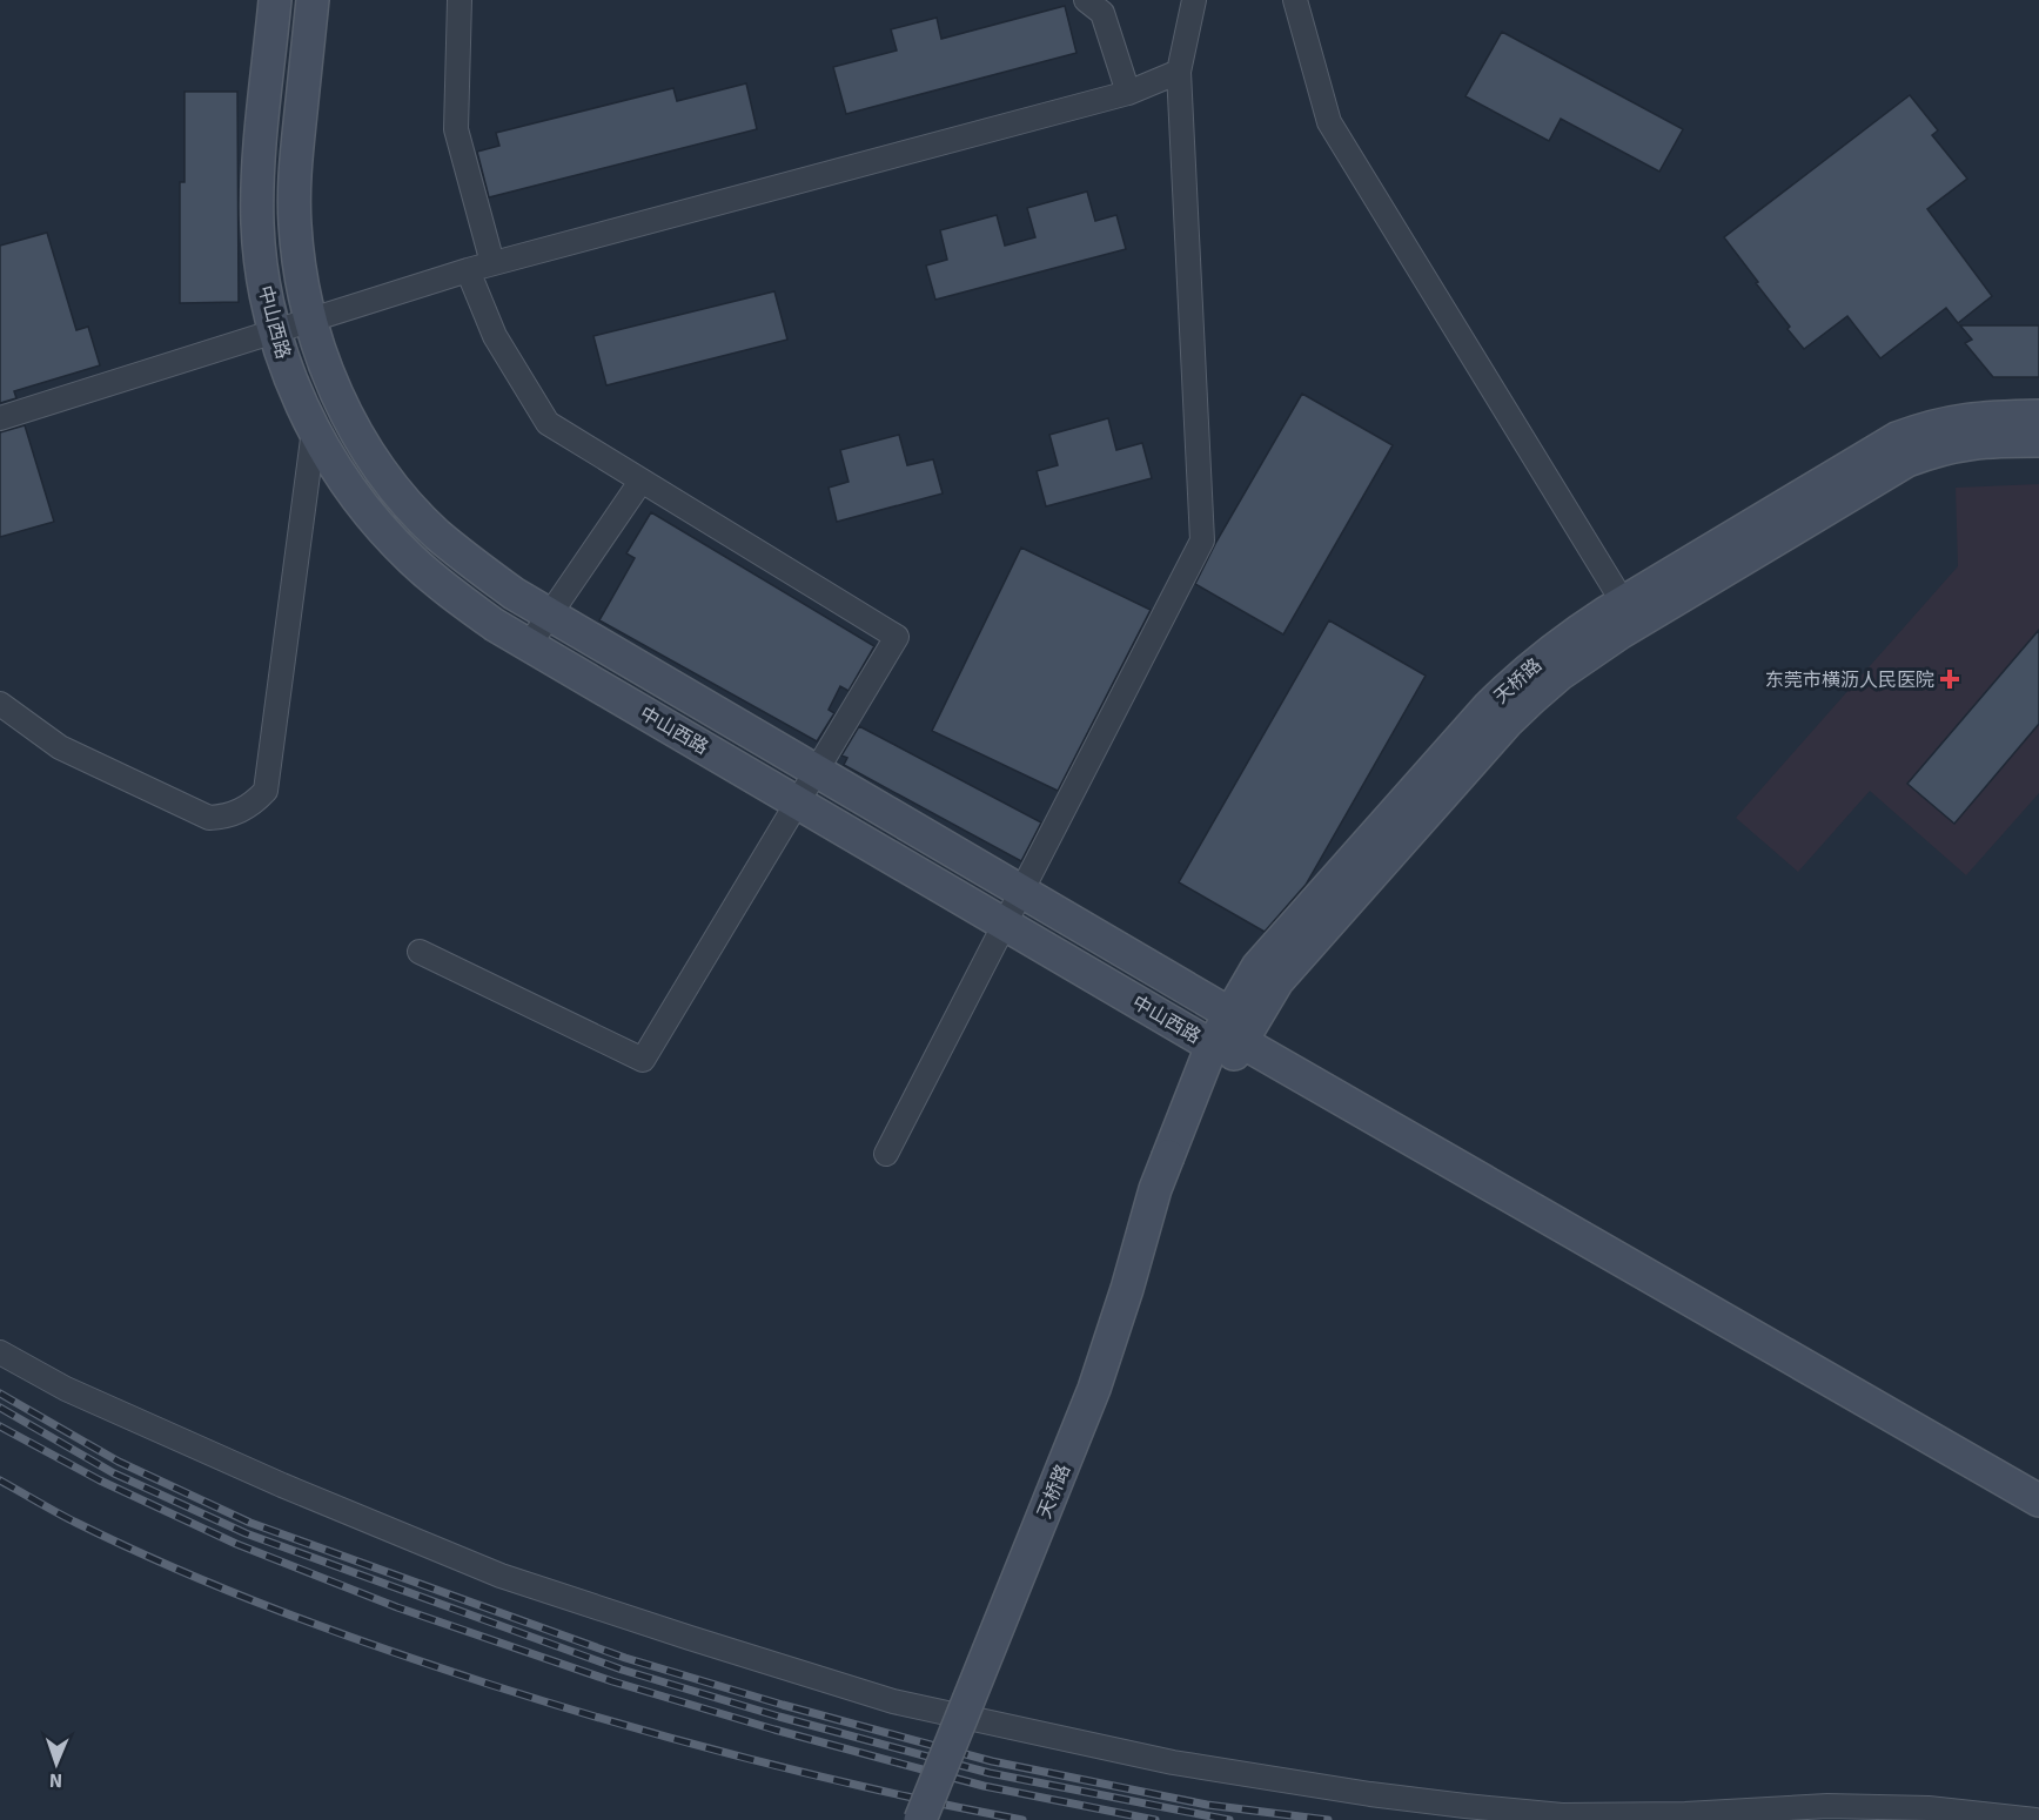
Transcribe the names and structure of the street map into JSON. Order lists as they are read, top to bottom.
{
  "streets": {
    "main road": ["中山西路", "天桥路"]
  },
  "crossings": [
    ["中山西路", "天桥路"]
  ],
  "places": {
    "health": ["东莞市横沥人民医院"]
  },
  "north": "bottom"
}
